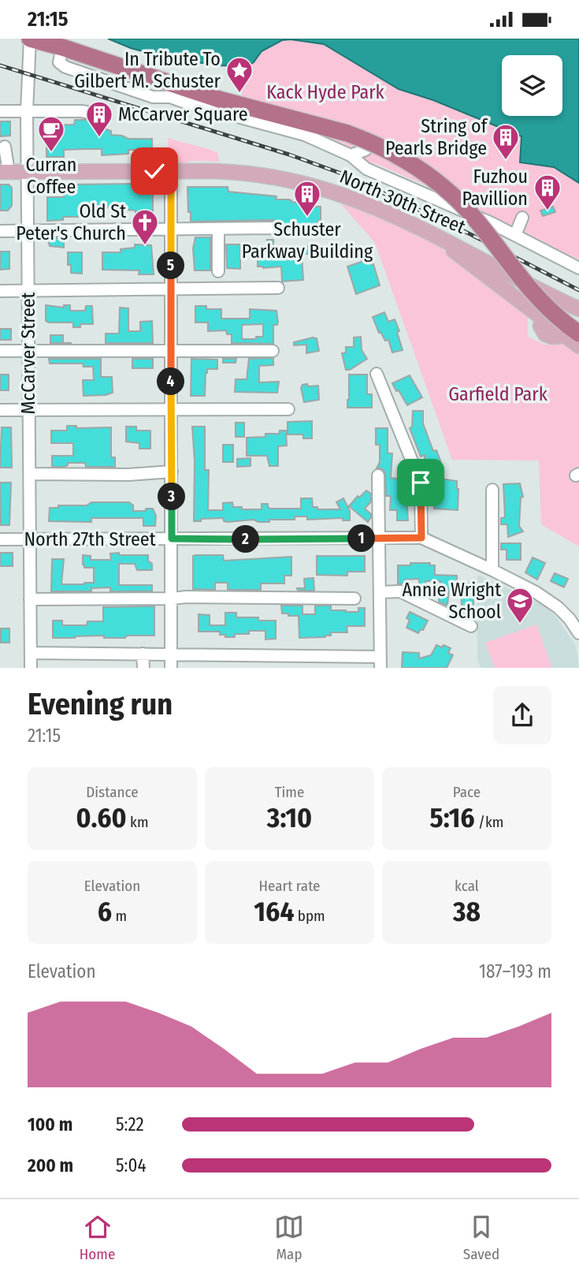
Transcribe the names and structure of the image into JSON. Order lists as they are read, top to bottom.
{
  "streets": {
    "main road": ["North 30th Street"],
    "street": ["McCarver Street", "North 27th Street"]
  },
  "crossings": [
    ["North 30th Street", "McCarver Street"],
    ["McCarver Street", "North 27th Street"]
  ],
  "parks": ["Kack Hyde Park", "Garfield Park"],
  "places": {
    "place": ["In Tribute To Gilbert M. Schuster"],
    "building": [
      "McCarver Square",
      "String of Pearls Bridge",
      "Fuzhou Pavillion",
      "Schuster Parkway Building"
    ],
    "cafe": ["Curran Coffee"],
    "church": ["Old St Peter's Church"],
    "school or university": ["Annie Wright School"]
  },
  "page": {
    "status": "21:15",
    "pins": [
      "5",
      "4",
      "3",
      "1",
      "2"
    ],
    "heading": ["Evening run", "21:15"],
    "stats": [
      ["Distance", "0.60 km"],
      ["Time", "3:10"],
      ["Pace", "5:16 /km"],
      ["Elevation", "6 m"],
      ["Heart rate", "164 bpm"],
      ["kcal", "38"]
    ],
    "chart": ["Elevation", "187–193 m"],
    "list": [
      {
        "name": "100 m",
        "note": "5:22"
      },
      {
        "name": "200 m",
        "note": "5:04"
      }
    ],
    "tabs": ["Home", "Map", "Saved"]
  }
}
